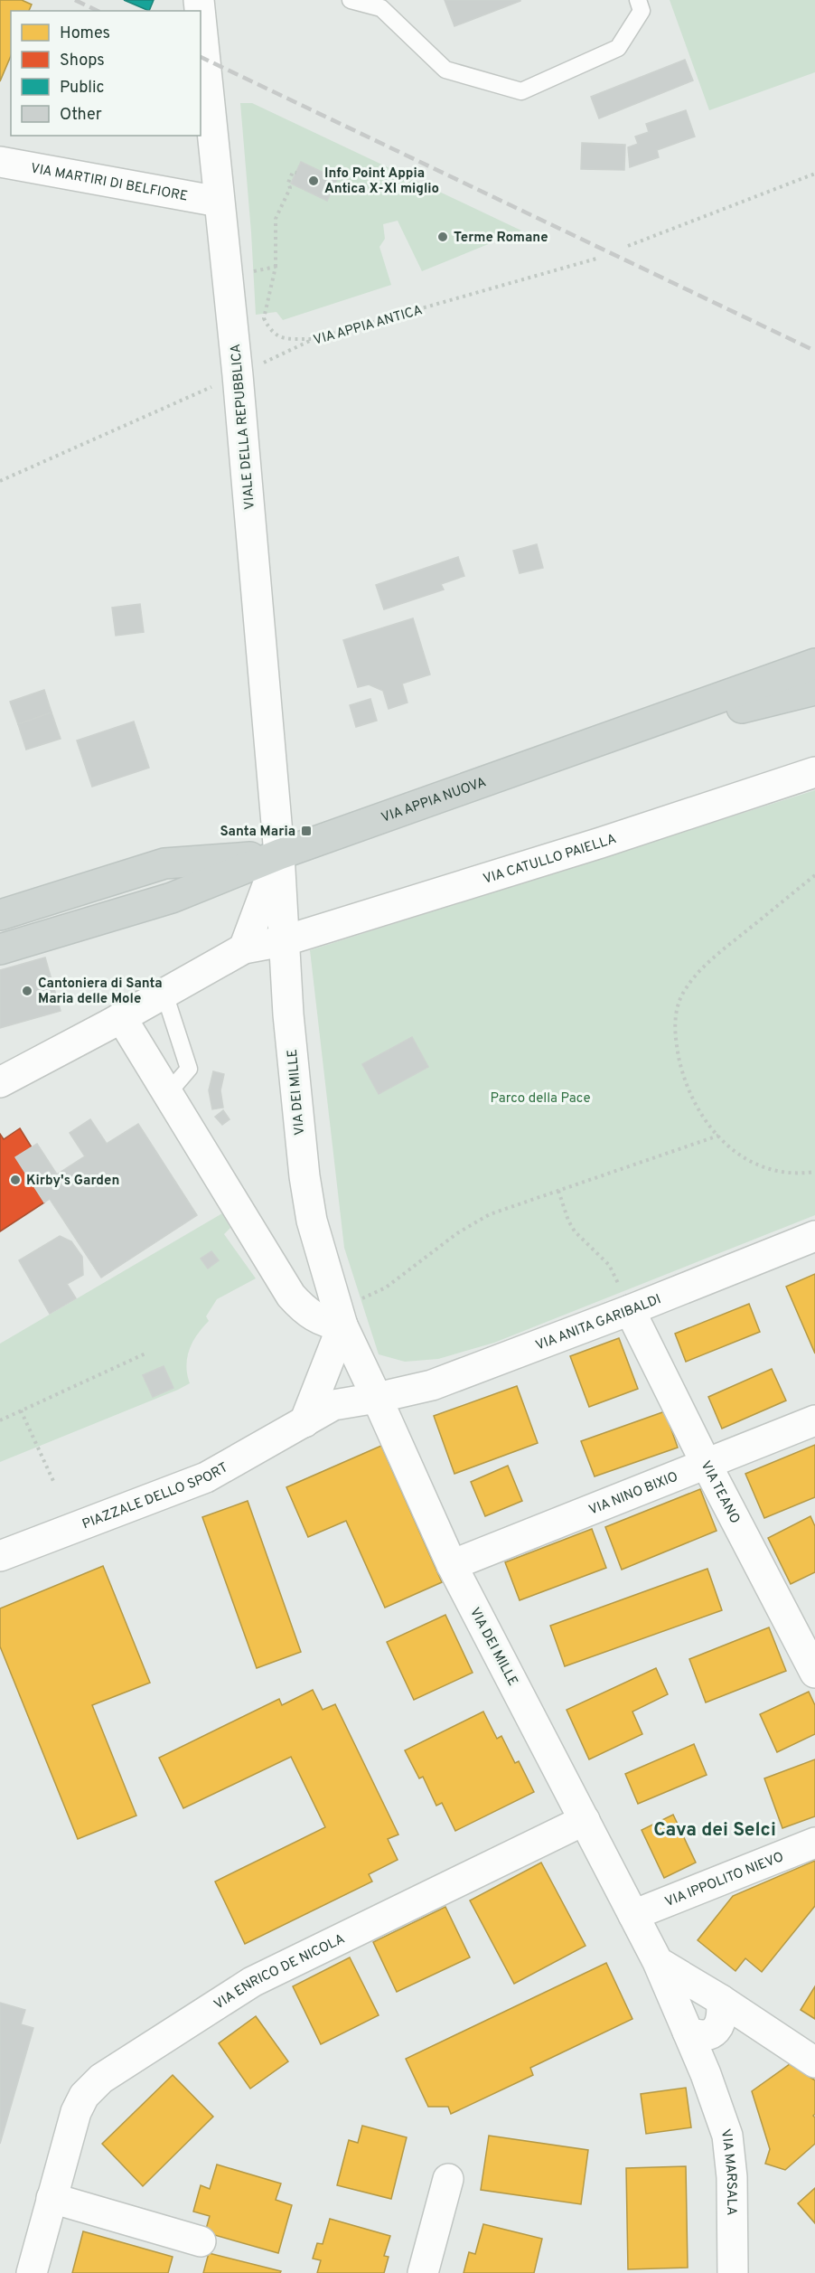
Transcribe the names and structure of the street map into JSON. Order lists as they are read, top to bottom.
{
  "streets": {
    "main road": ["VIA APPIA NUOVA"],
    "street": [
      "VIA MARTIRI DI BELFIORE",
      "VIALE DELLA REPUBBLICA",
      "VIA CATULLO PAIELLA",
      "VIA DEI MILLE",
      "VIA ANITA GARIBALDI",
      "VIA TEANO",
      "VIA NINO BIXIO",
      "PIAZZALE DELLO SPORT",
      "VIA IPPOLITO NIEVO",
      "VIA ENRICO DE NICOLA",
      "VIA MARSALA"
    ],
    "path": ["VIA APPIA ANTICA"]
  },
  "crossings": [
    ["VIA MARTIRI DI BELFIORE", "VIALE DELLA REPUBBLICA"],
    ["VIA APPIA ANTICA", "VIALE DELLA REPUBBLICA"],
    ["VIALE DELLA REPUBBLICA", "VIA APPIA NUOVA"],
    ["VIALE DELLA REPUBBLICA", "VIA DEI MILLE"],
    ["VIA APPIA NUOVA", "VIA DEI MILLE"],
    ["VIA CATULLO PAIELLA", "VIA DEI MILLE"],
    ["VIA DEI MILLE", "VIA ANITA GARIBALDI"],
    ["VIA DEI MILLE", "VIA NINO BIXIO"],
    ["VIA DEI MILLE", "PIAZZALE DELLO SPORT"],
    ["VIA DEI MILLE", "VIA IPPOLITO NIEVO"],
    ["VIA DEI MILLE", "VIA ENRICO DE NICOLA"],
    ["VIA DEI MILLE", "VIA MARSALA"],
    ["VIA ANITA GARIBALDI", "VIA TEANO"],
    ["VIA ANITA GARIBALDI", "PIAZZALE DELLO SPORT"],
    ["VIA TEANO", "VIA NINO BIXIO"]
  ],
  "districts": ["Cava dei Selci"],
  "parks": ["Parco della Pace"],
  "places": {
    "other": [
      "Info Point Appia Antica X-XI miglio",
      "Terme Romane",
      "Cantoniera di Santa Maria delle Mole",
      "Kirby's Garden"
    ],
    "transit": ["Santa Maria"]
  },
  "legend": [
    "Homes",
    "Shops",
    "Public",
    "Other"
  ]
}
